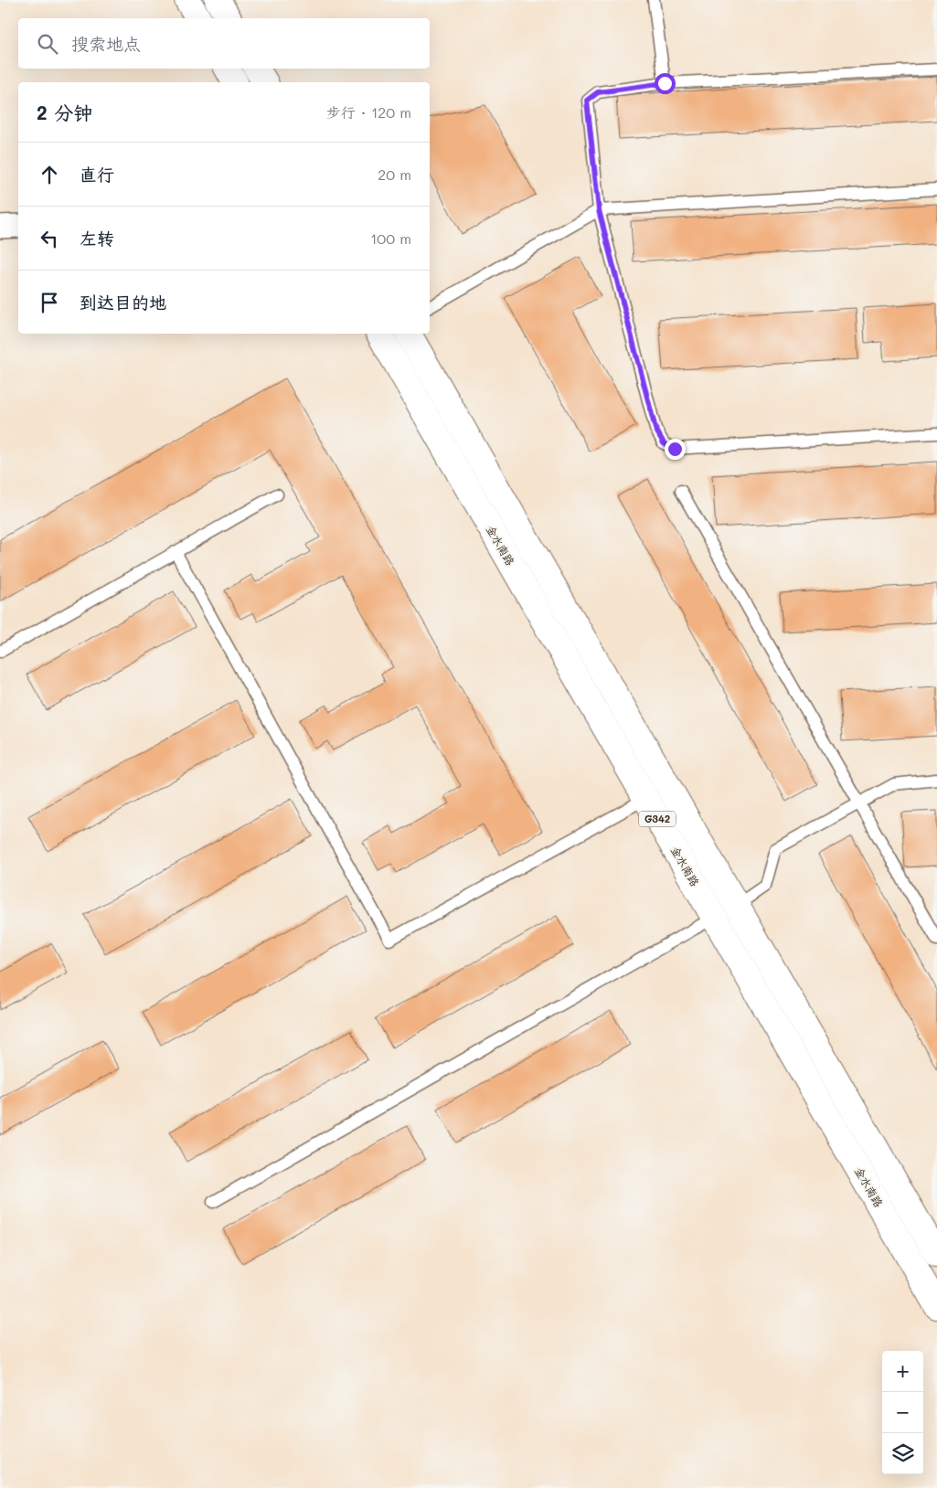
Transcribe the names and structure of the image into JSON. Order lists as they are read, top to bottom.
{
  "streets": {
    "highway": ["金水南路", "G342"]
  },
  "page": {
    "search": "搜索地点",
    "heading": ["2 分钟", "步行 · 120 m"],
    "list": [
      ["直行", "20 m"],
      ["左转", "100 m"],
      "到达目的地"
    ],
    "map_buttons": ["+", "−"]
  }
}
